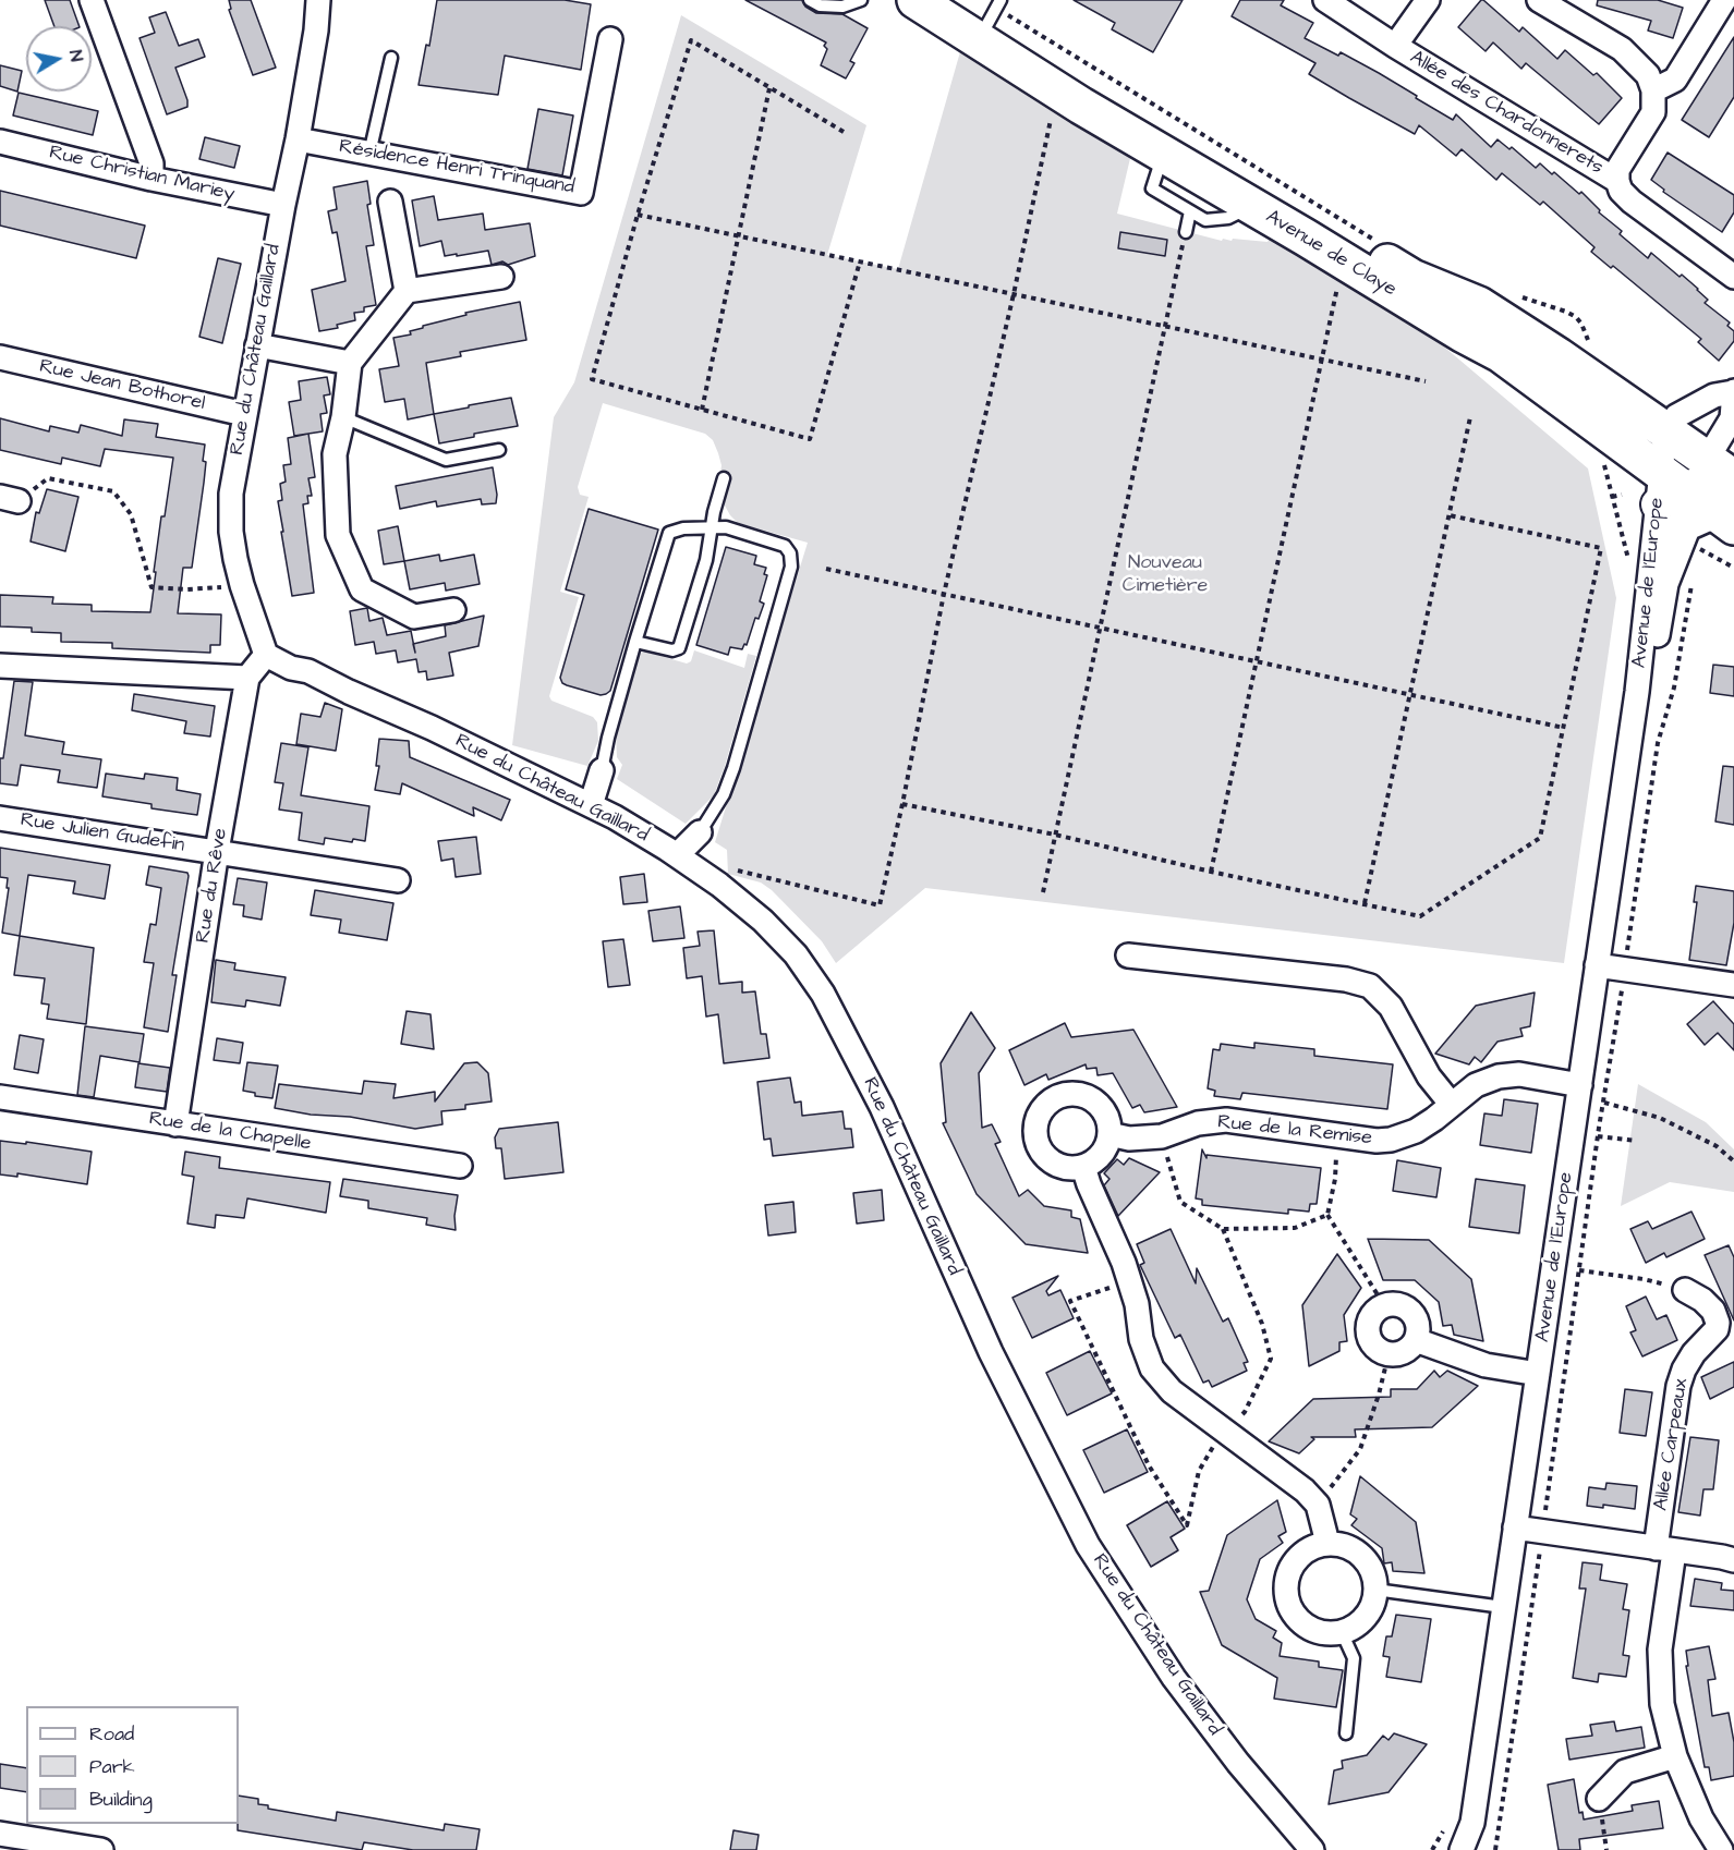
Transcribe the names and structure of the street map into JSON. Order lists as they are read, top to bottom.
{
  "streets": {
    "main road": ["Avenue de Claye"],
    "street": [
      "Allée des Chardonnerets",
      "Résidence Henri Trinquand",
      "Rue Christian Mariey",
      "Rue du Château Gaillard",
      "Rue Jean Bothorel",
      "Avenue de l'Europe",
      "Rue Julien Gudefin",
      "Rue du Rêve",
      "Rue de la Remise",
      "Rue de la Chapelle",
      "Allée Carpeaux"
    ]
  },
  "crossings": [
    ["Résidence Henri Trinquand", "Rue du Château Gaillard"],
    ["Rue Christian Mariey", "Rue du Château Gaillard"],
    ["Avenue de Claye", "Avenue de l'Europe"],
    ["Rue du Château Gaillard", "Rue Jean Bothorel"],
    ["Avenue de l'Europe", "Rue de la Remise"],
    ["Rue Julien Gudefin", "Rue du Rêve"],
    ["Rue du Rêve", "Rue de la Chapelle"]
  ],
  "parks": ["Nouveau Cimetière"],
  "legend": ["Road", "Park", "Building"],
  "north": "right"
}
